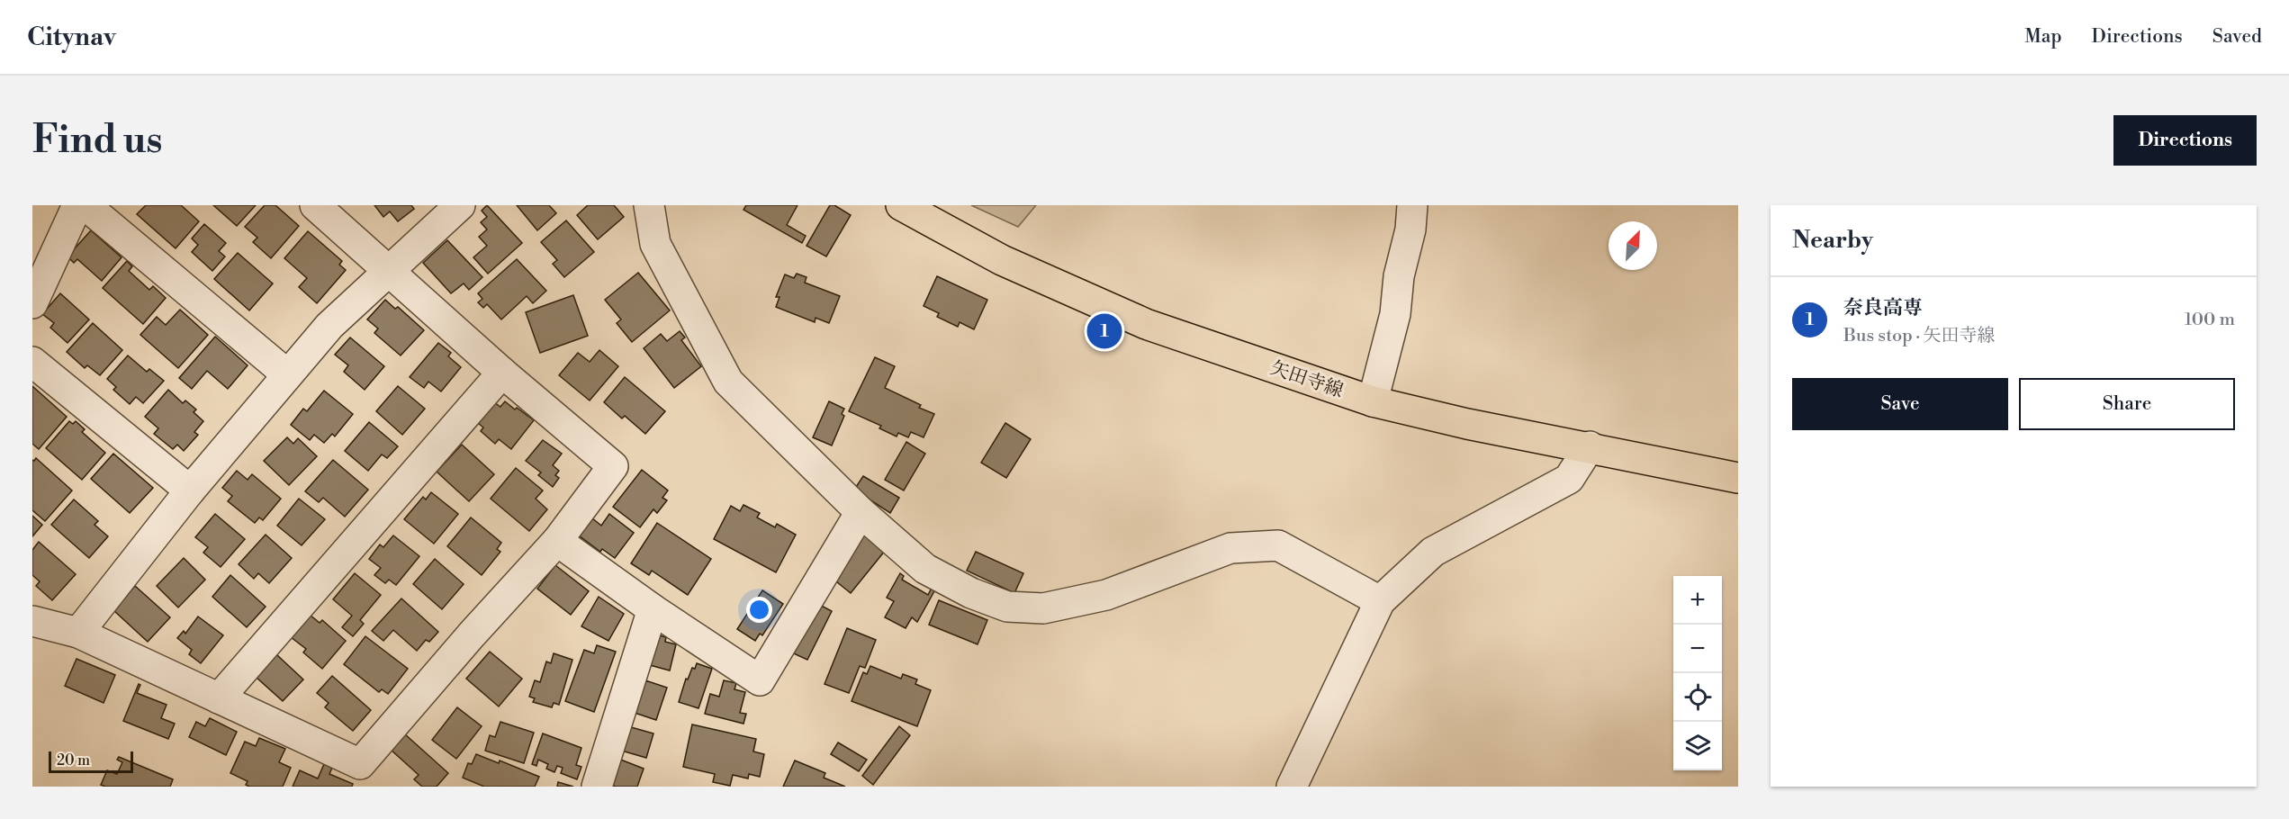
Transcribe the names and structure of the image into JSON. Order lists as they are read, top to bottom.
{
  "streets": {
    "main road": ["矢田寺線"]
  },
  "scale_bar": "20 m",
  "north": "top right",
  "page": {
    "header": "Citynav",
    "nav": ["Map", "Directions", "Saved"],
    "buttons": [
      "Directions",
      ["Save", "Share"]
    ],
    "title": "Find us",
    "heading": "Nearby",
    "list": [
      {
        "mark": "1",
        "name": "奈良高専",
        "note": "Bus stop · 矢田寺線",
        "value": "100 m"
      }
    ],
    "pins": "1",
    "map_buttons": ["+", "−"],
    "scale": "20 m"
  }
}
